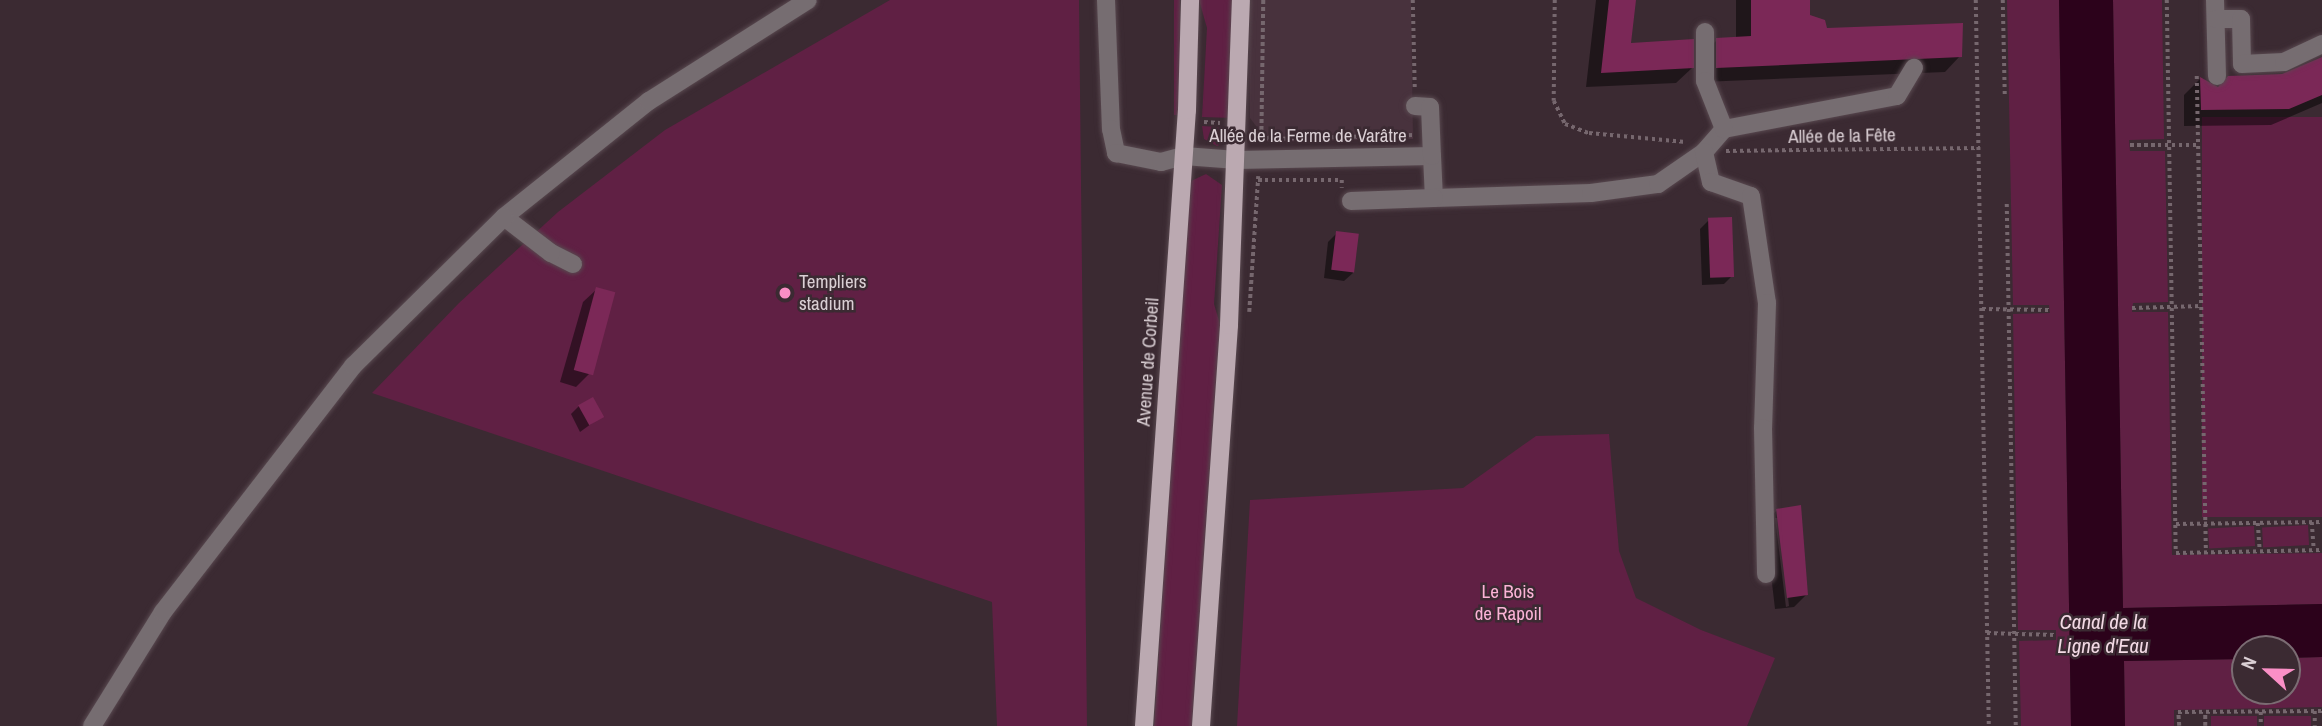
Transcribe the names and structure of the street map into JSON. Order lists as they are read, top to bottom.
{
  "streets": {
    "main road": ["Avenue de Corbeil"],
    "street": ["Allée de la Ferme de Varâtre"],
    "path": ["Allée de la Fête"]
  },
  "crossings": [
    ["Allée de la Ferme de Varâtre", "Avenue de Corbeil"]
  ],
  "water": ["Canal de la Ligne d'Eau"],
  "parks": ["Le Bois de Rapoil"],
  "places": ["Templiers stadium"],
  "north": "left"
}
